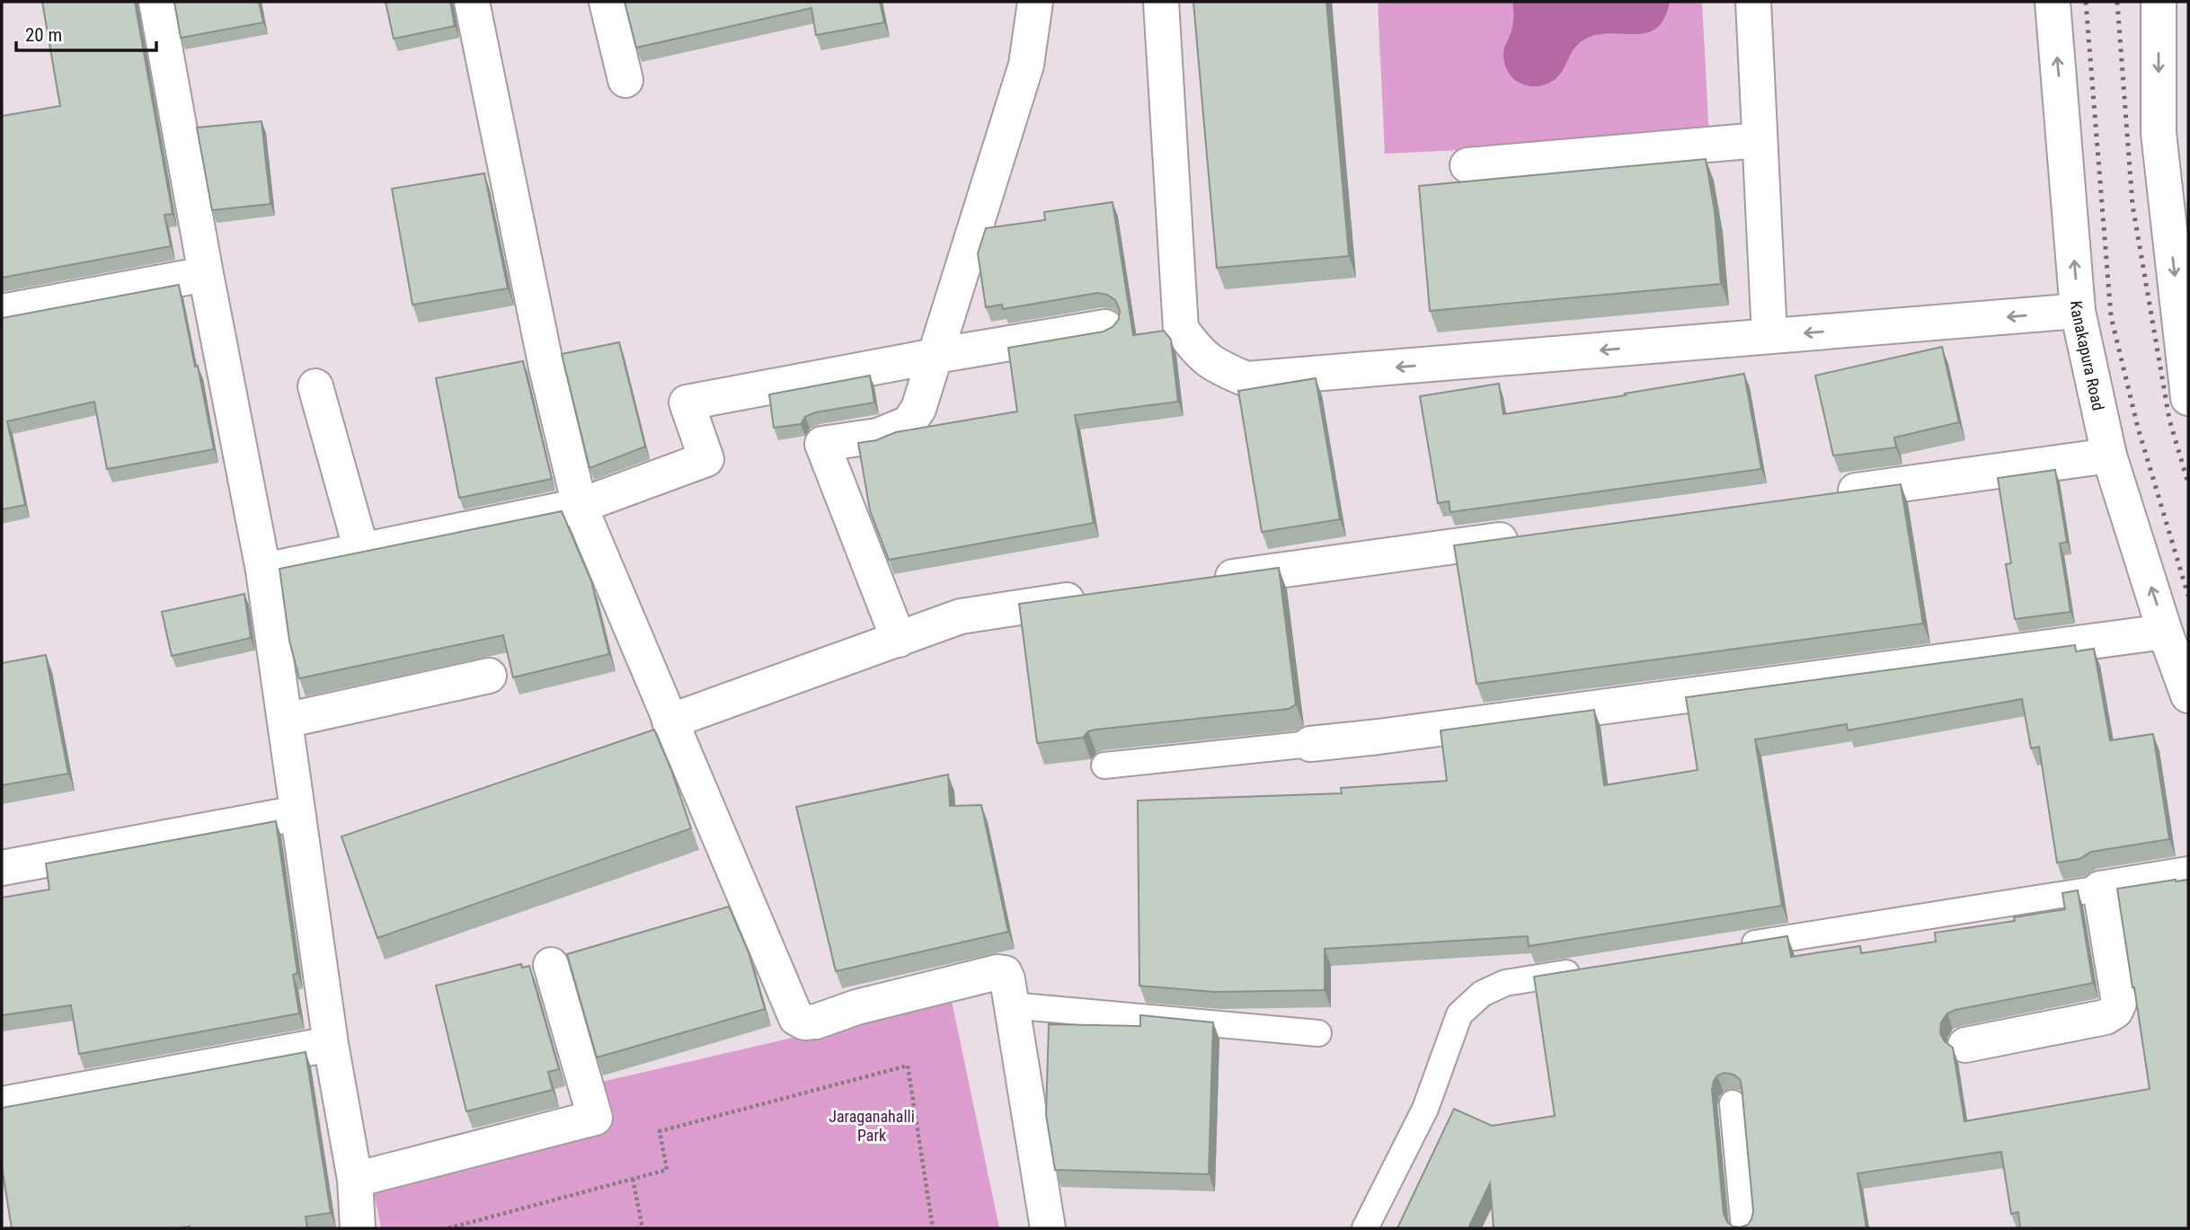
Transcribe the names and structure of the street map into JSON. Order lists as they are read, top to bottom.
{
  "streets": {
    "main road": ["Kanakapura Road"]
  },
  "parks": ["Jaraganahalli Park"],
  "scale_bar": "20 m"
}
